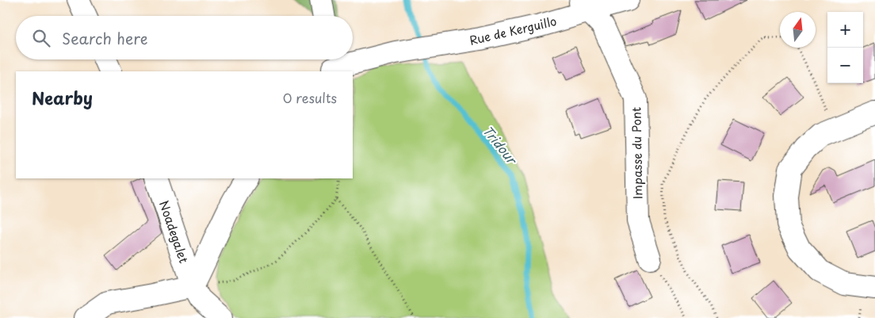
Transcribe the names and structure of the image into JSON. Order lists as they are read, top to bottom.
{
  "streets": {
    "street": ["Rue de Kerguillo", "Impasse du Pont", "Noadegalet"]
  },
  "crossings": [
    ["Rue de Kerguillo", "Impasse du Pont"]
  ],
  "water": ["Tridour"],
  "north": "top",
  "page": {
    "map_buttons": ["+", "−"],
    "search": "Search here",
    "heading": ["Nearby", "0 results"]
  }
}
